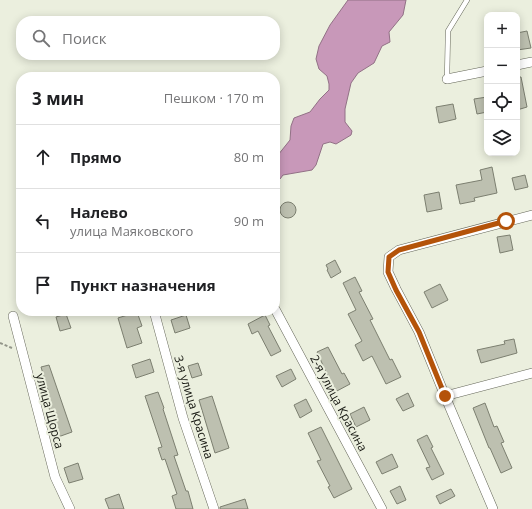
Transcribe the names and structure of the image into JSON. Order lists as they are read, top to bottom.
{
  "streets": {
    "street": ["2-я улица Красина", "3-я улица Красина", "улица Щорса"]
  },
  "page": {
    "map_buttons": ["+", "−"],
    "search": "Поиск",
    "heading": ["3 мин", "Пешком · 170 m"],
    "list": [
      ["Прямо", "80 m"],
      ["Налево", "улица Маяковского", "90 m"],
      "Пункт назначения"
    ]
  }
}
